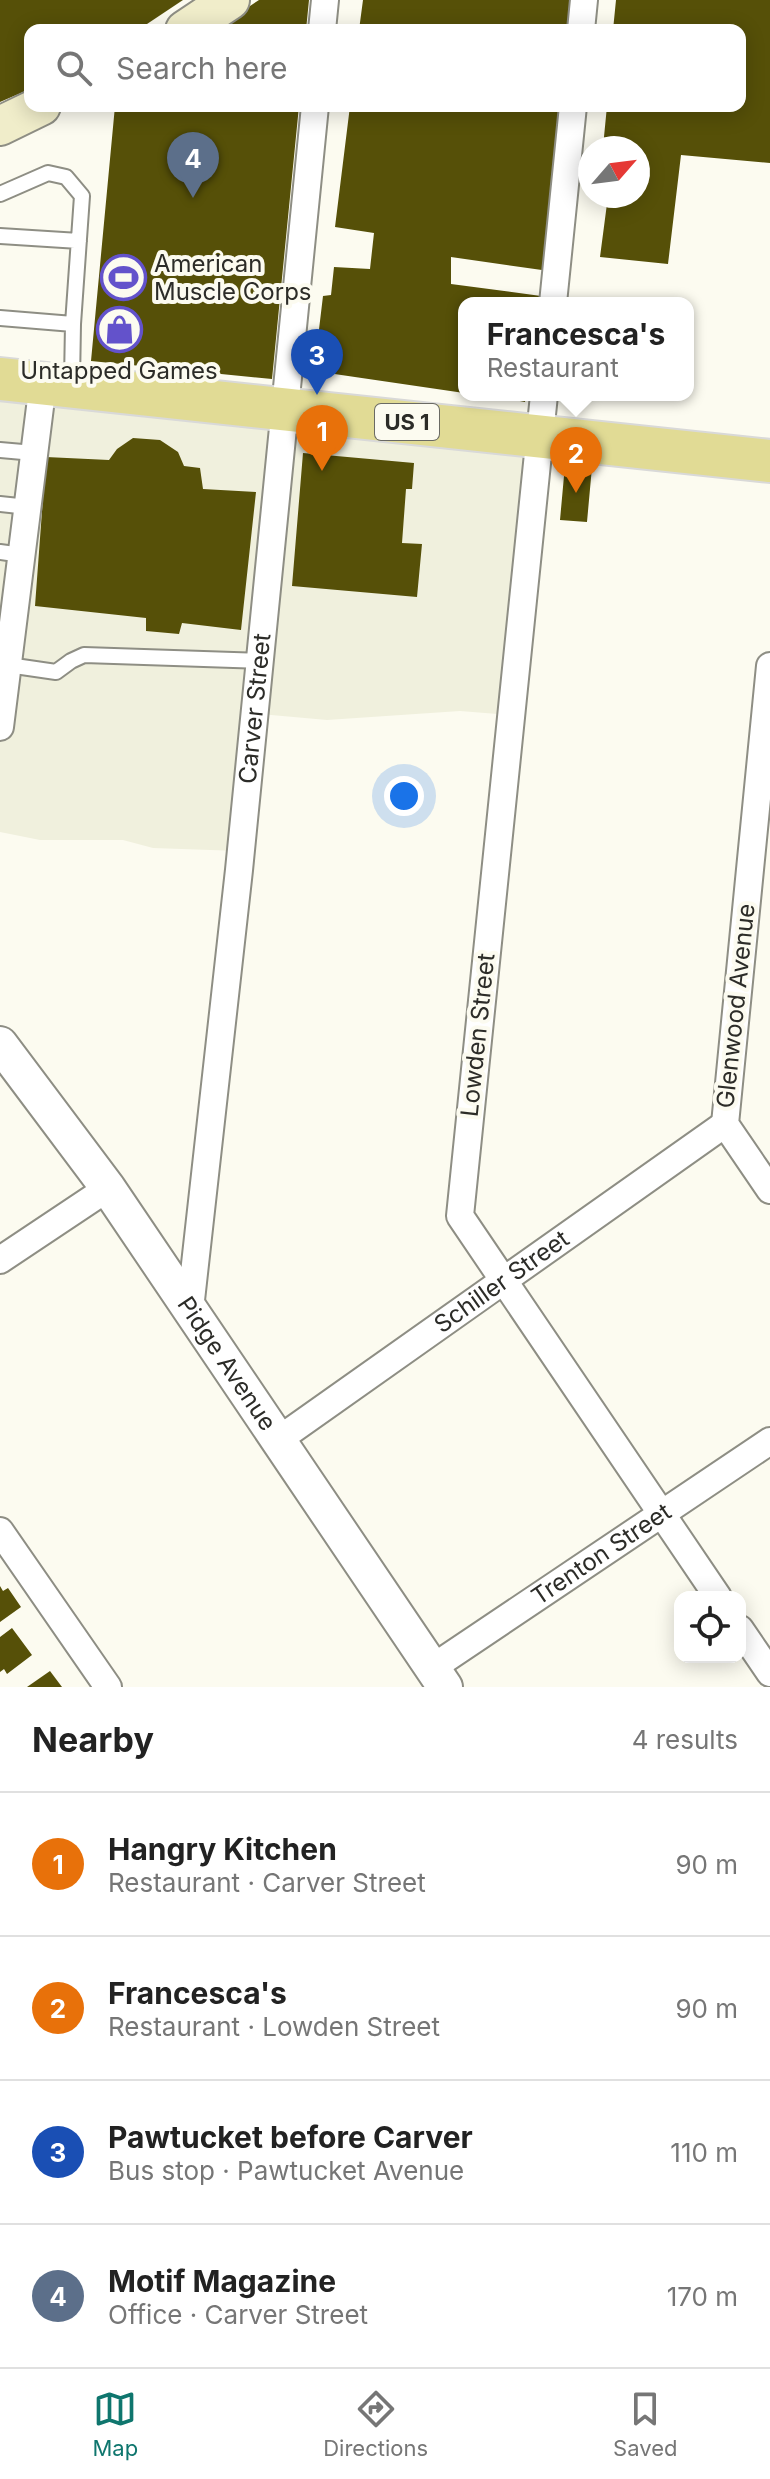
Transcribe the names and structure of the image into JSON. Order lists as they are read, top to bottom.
{
  "streets": {
    "main road": ["US 1"],
    "street": [
      "Carver Street",
      "Glenwood Avenue",
      "Lowden Street",
      "Schiller Street",
      "Pidge Avenue",
      "Trenton Street"
    ]
  },
  "crossings": [
    ["US 1", "Carver Street"],
    ["US 1", "Lowden Street"],
    ["Carver Street", "Pidge Avenue"],
    ["Glenwood Avenue", "Schiller Street"],
    ["Lowden Street", "Schiller Street"],
    ["Lowden Street", "Trenton Street"],
    ["Schiller Street", "Pidge Avenue"],
    ["Pidge Avenue", "Trenton Street"]
  ],
  "places": {
    "sports": ["American Muscle Corps"],
    "shop": ["Untapped Games"]
  },
  "north": "top right",
  "page": {
    "search": "Search here",
    "pins": [
      "4",
      "3",
      "1",
      "2"
    ],
    "popup": ["Francesca's", "Restaurant"],
    "heading": ["Nearby", "4 results"],
    "list": [
      {
        "mark": "1",
        "name": "Hangry Kitchen",
        "note": "Restaurant · Carver Street",
        "value": "90 m"
      },
      {
        "mark": "2",
        "name": "Francesca's",
        "note": "Restaurant · Lowden Street",
        "value": "90 m"
      },
      {
        "mark": "3",
        "name": "Pawtucket before Carver",
        "note": "Bus stop · Pawtucket Avenue",
        "value": "110 m"
      },
      {
        "mark": "4",
        "name": "Motif Magazine",
        "note": "Office · Carver Street",
        "value": "170 m"
      }
    ],
    "nav": ["Map", "Directions", "Saved"]
  }
}
